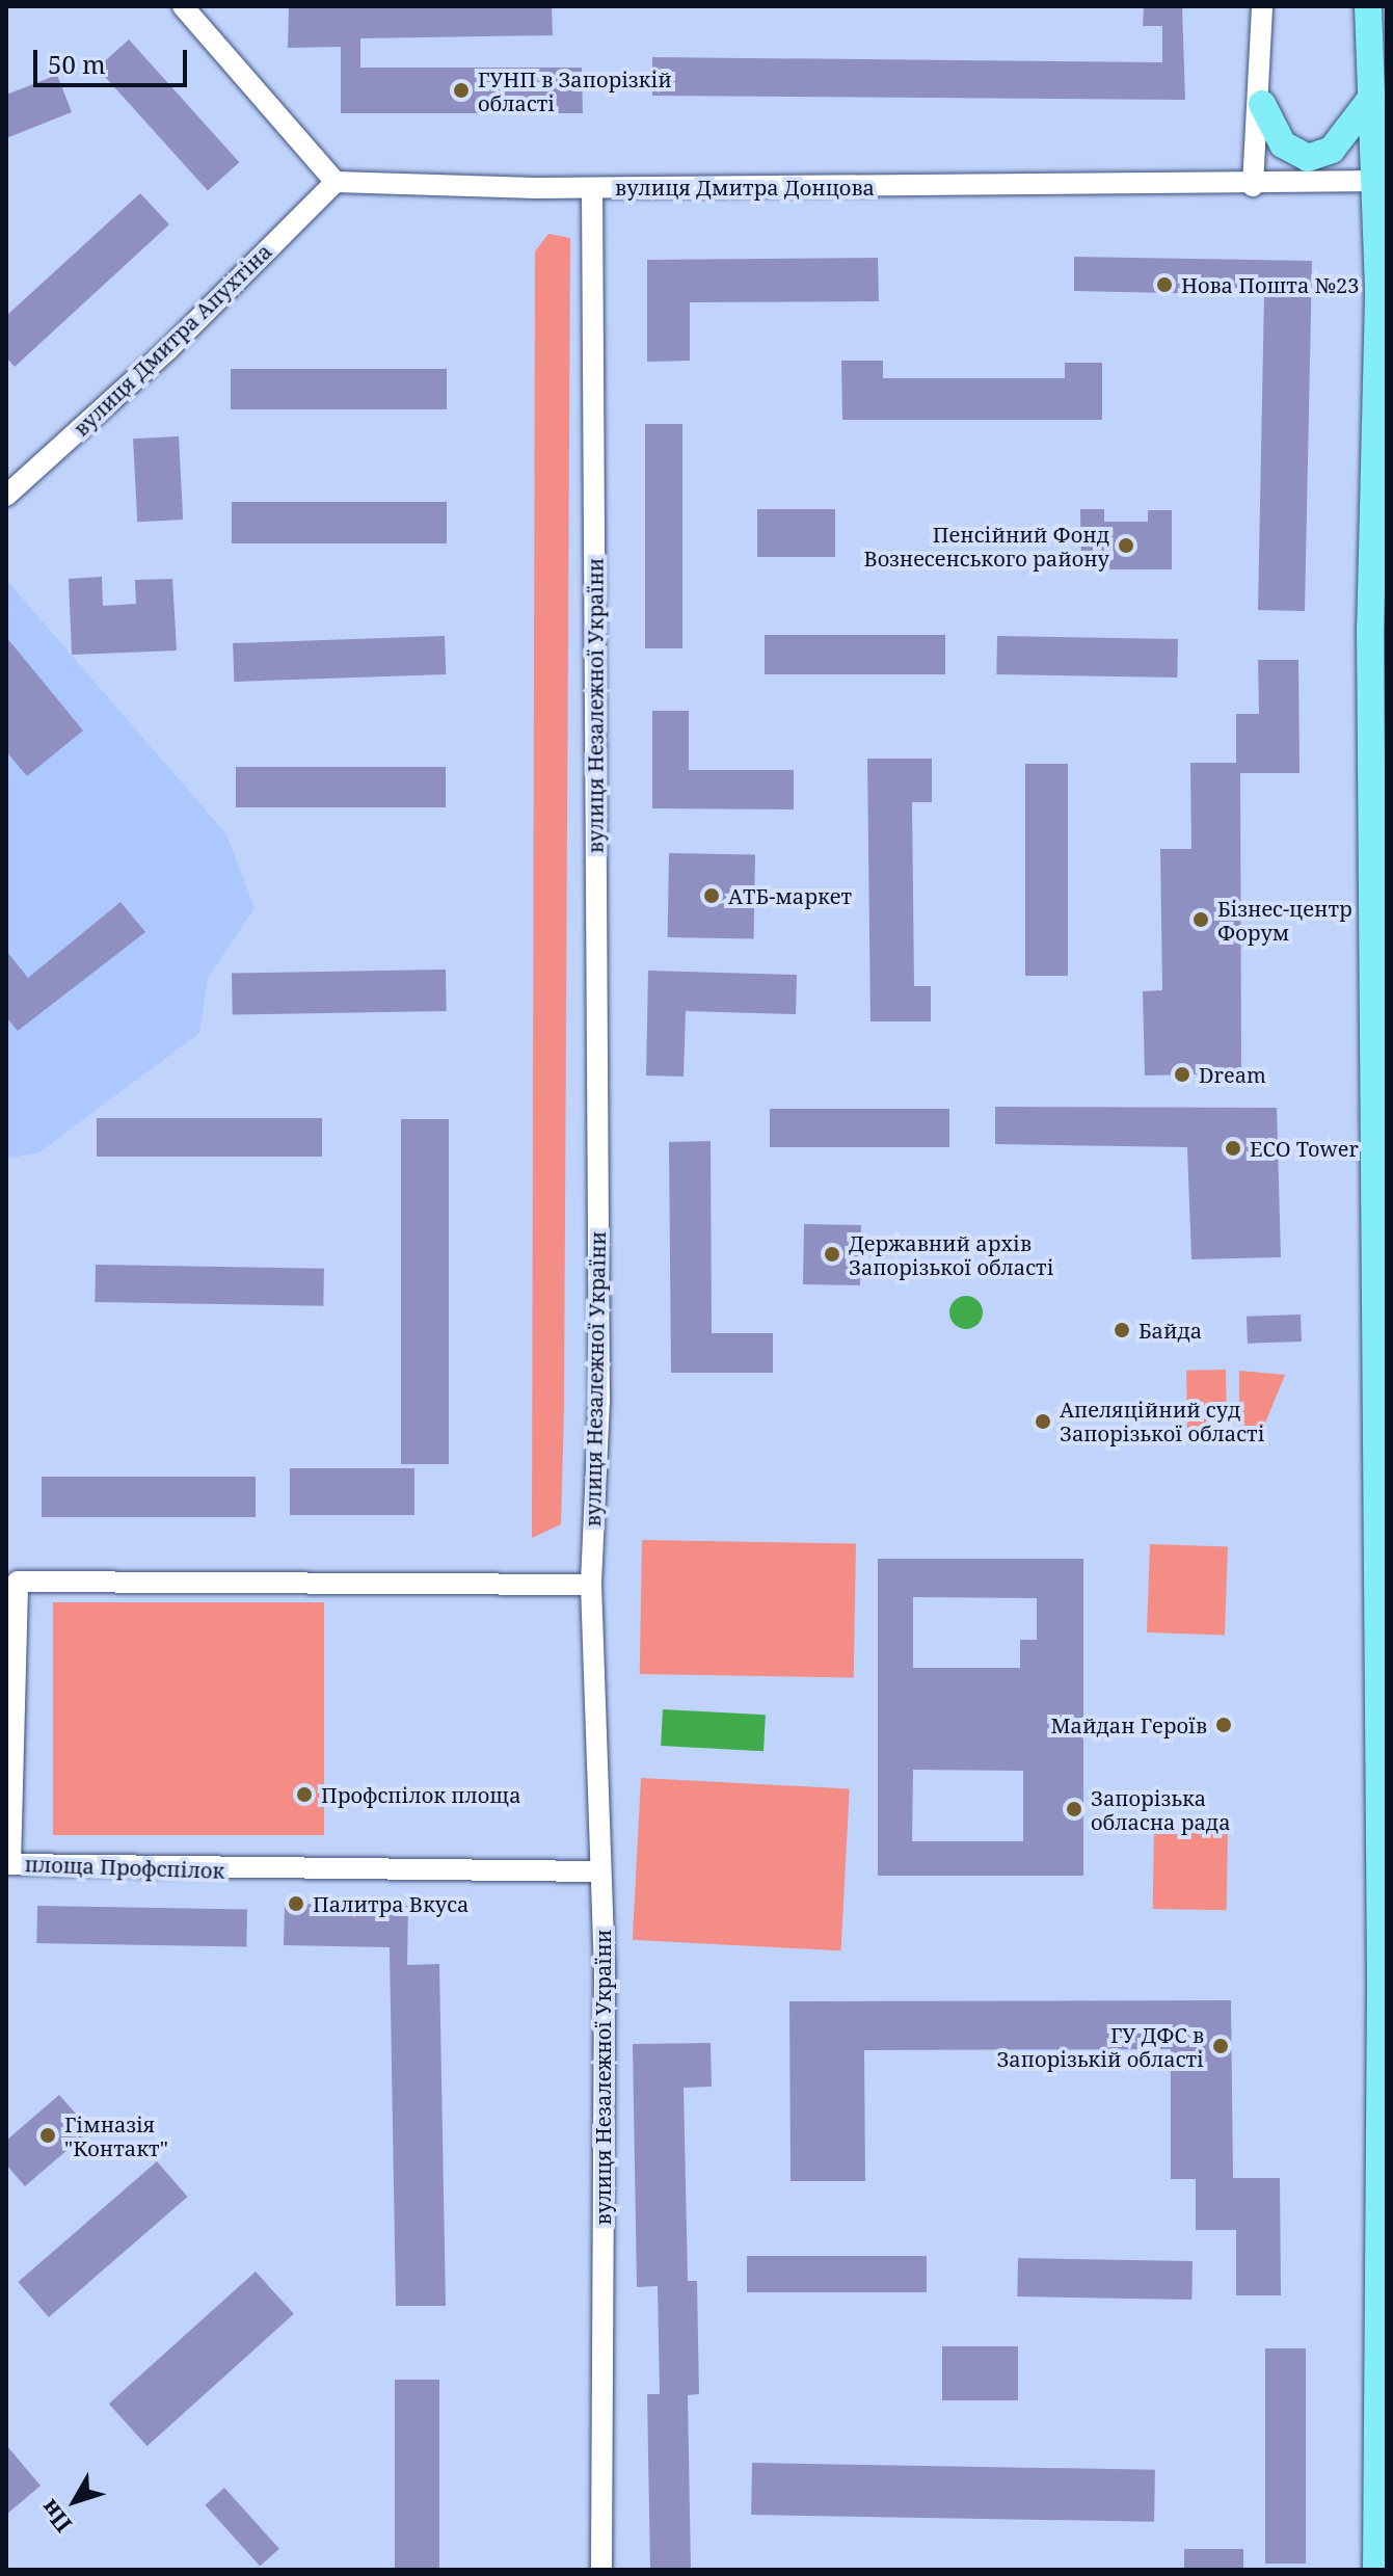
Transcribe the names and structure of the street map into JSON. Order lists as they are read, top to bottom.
{
  "streets": {
    "street": [
      "вулиця Дмитра Донцова",
      "вулиця Дмитра Апухтіна",
      "вулиця Незалежної України",
      "площа Профспілок"
    ]
  },
  "crossings": [
    ["вулиця Дмитра Донцова", "вулиця Дмитра Апухтіна"],
    ["вулиця Дмитра Донцова", "вулиця Незалежної України"],
    ["вулиця Незалежної України", "площа Профспілок"]
  ],
  "places": [
    "ГУНП в Запорізкій області",
    "Нова Пошта №23",
    "Пенсійний Фонд Вознесенського району",
    "АТБ-маркет",
    "Бізнес-центр Форум",
    "Dream",
    "ECO Tower",
    "Державний архів Запорізької області",
    "Байда",
    "Апеляційний суд Запорізької області",
    "Майдан Героїв",
    "Профспілок площа",
    "Запорізька обласна рада",
    "Палитра Вкуса",
    "ГУ ДФС в Запорізькій області",
    "Гімназія \"Контакт\""
  ],
  "scale_bar": "50 m",
  "north": "bottom left"
}
